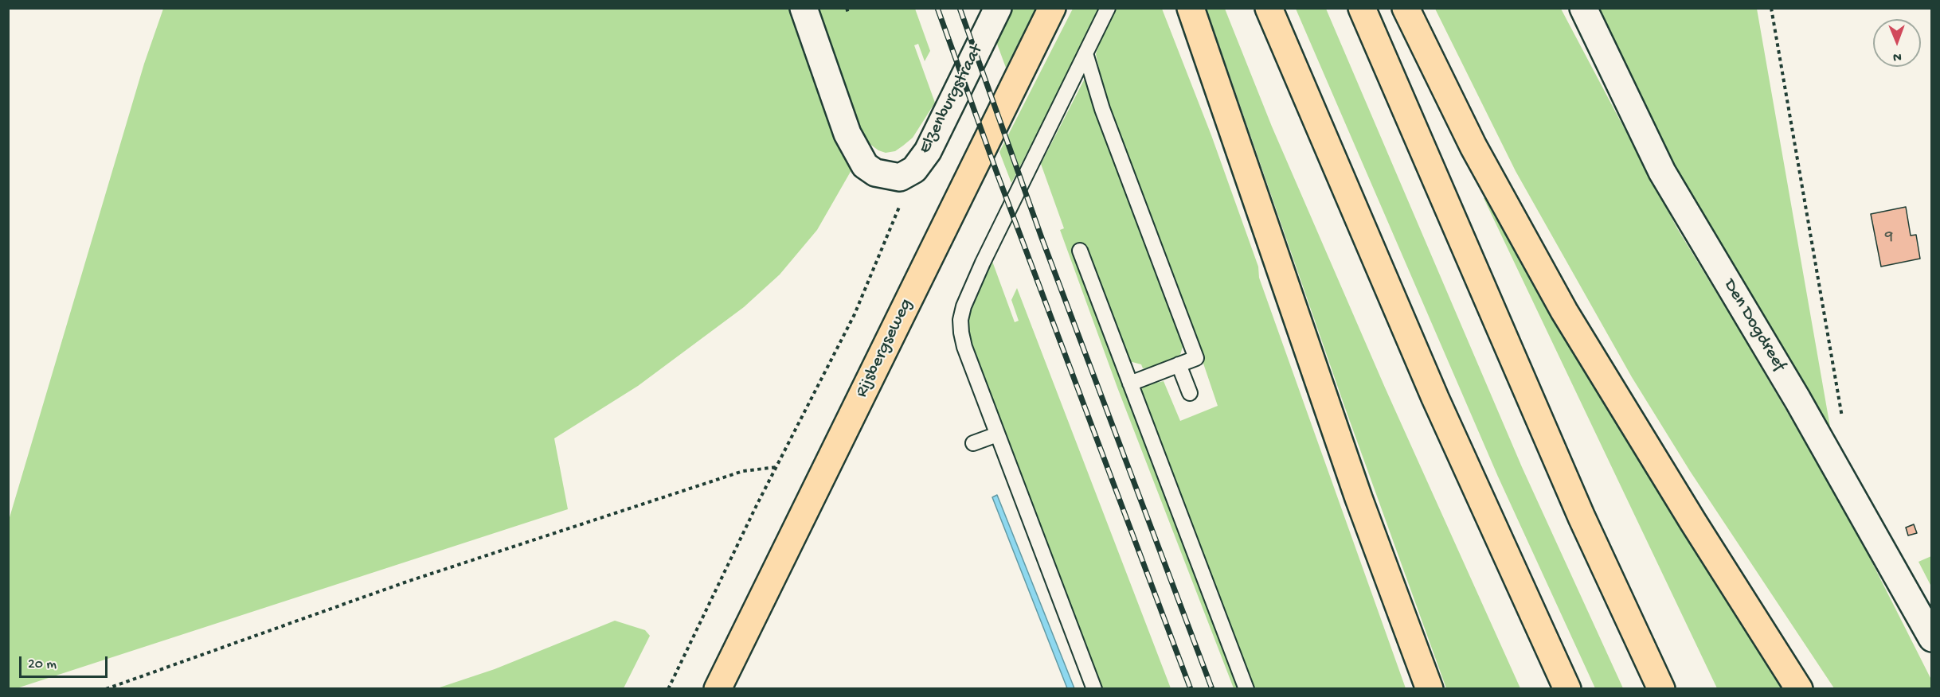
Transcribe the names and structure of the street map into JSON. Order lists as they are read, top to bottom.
{
  "streets": {
    "main road": ["Rijsbergseweg"],
    "street": ["Elzenburgstraat", "Den Dogdreef"]
  },
  "house_numbers": ["9"],
  "scale_bar": "20 m",
  "north": "bottom"
}
